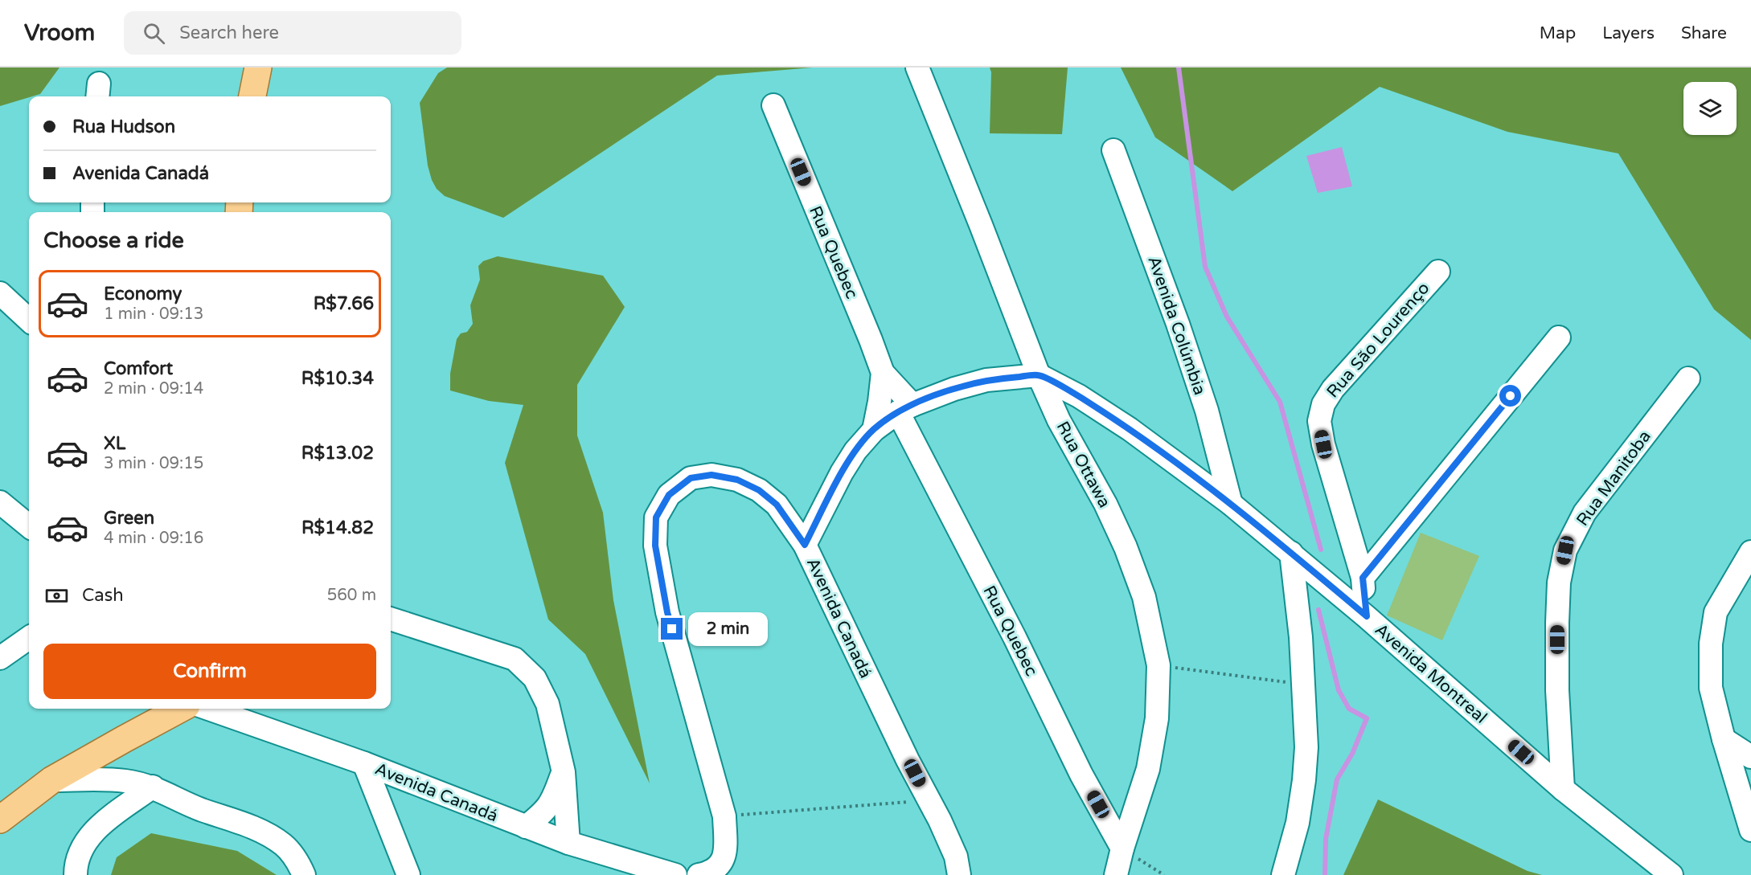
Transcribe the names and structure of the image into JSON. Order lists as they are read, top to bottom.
{
  "streets": {
    "street": [
      "Rua Quebec",
      "Avenida Colúmbia",
      "Rua São Lourenço",
      "Rua Ottawa",
      "Rua Manitoba",
      "Avenida Canadá",
      "Avenida Montreal"
    ]
  },
  "crossings": [
    ["Rua Quebec", "Rua Ottawa"],
    ["Avenida Colúmbia", "Avenida Montreal"],
    ["Rua São Lourenço", "Avenida Montreal"],
    ["Rua Ottawa", "Avenida Montreal"],
    ["Rua Manitoba", "Avenida Montreal"]
  ],
  "page": {
    "header": "Vroom",
    "search": "Search here",
    "nav": ["Map", "Layers", "Share"],
    "banner": ["Rua Hudson", "Avenida Canadá"],
    "heading": "Choose a ride",
    "list": [
      {
        "name": "Economy",
        "note": "1 min · 09:13",
        "value": "R$7.66"
      },
      {
        "name": "Comfort",
        "note": "2 min · 09:14",
        "value": "R$10.34"
      },
      {
        "name": "XL",
        "note": "3 min · 09:15",
        "value": "R$13.02"
      },
      {
        "name": "Green",
        "note": "4 min · 09:16",
        "value": "R$14.82"
      }
    ],
    "pay": ["Cash", "560 m"],
    "bubble": "2 min",
    "buttons": "Confirm"
  }
}
